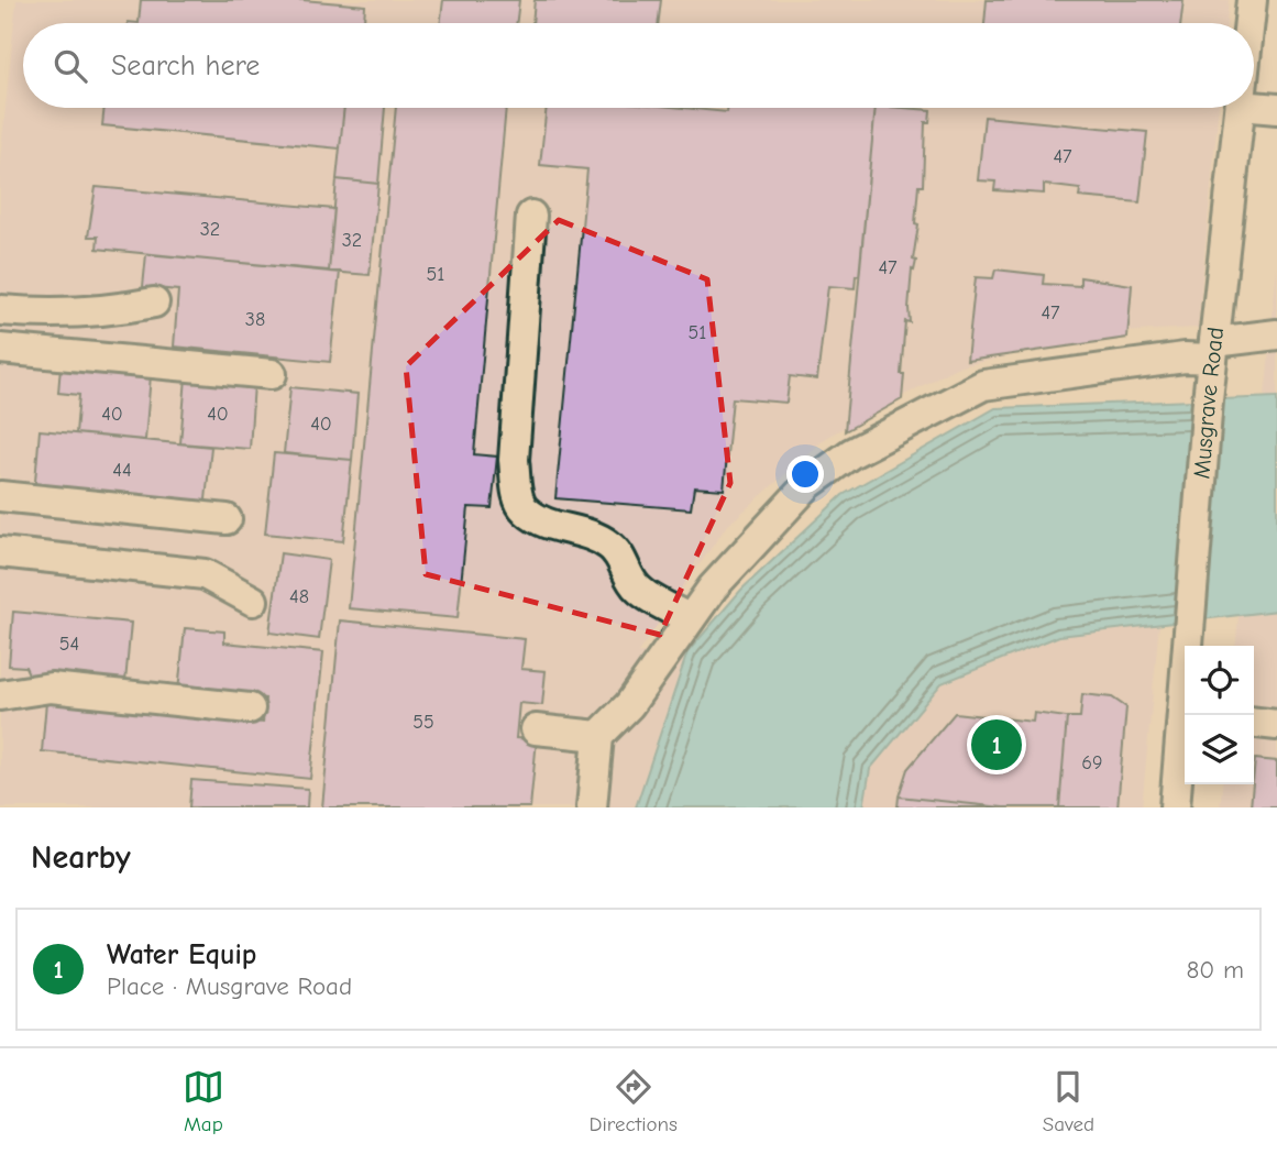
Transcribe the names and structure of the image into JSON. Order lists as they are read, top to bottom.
{
  "streets": {
    "street": ["Musgrave Road"]
  },
  "house_numbers": [
    "47",
    "32",
    "32",
    "47",
    "51",
    "47",
    "38",
    "51",
    "40",
    "40",
    "40",
    "44",
    "48",
    "54",
    "55",
    "69"
  ],
  "page": {
    "search": "Search here",
    "pins": "1",
    "heading": "Nearby",
    "list": [
      {
        "mark": "1",
        "name": "Water Equip",
        "note": "Place · Musgrave Road",
        "value": "80 m"
      }
    ],
    "nav": ["Map", "Directions", "Saved"]
  }
}
